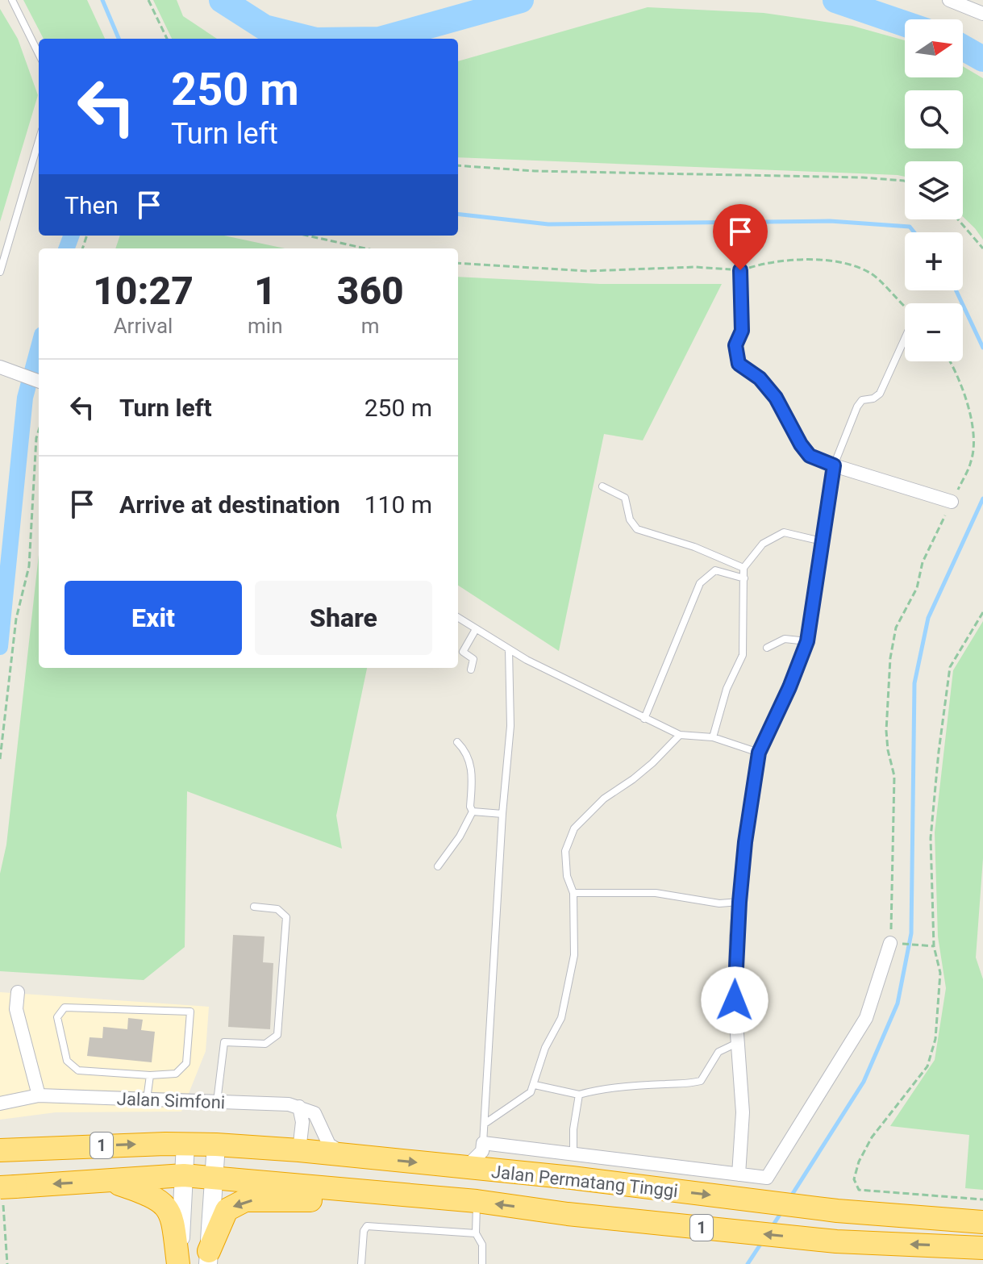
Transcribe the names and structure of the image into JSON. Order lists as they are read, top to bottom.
{
  "streets": {
    "highway": ["1", "Jalan Permatang Tinggi"],
    "street": ["Jalan Simfoni"]
  },
  "crossings": [
    ["1", "Jalan Permatang Tinggi"]
  ],
  "north": "right",
  "page": {
    "map_buttons": ["+", "−"],
    "turn": ["250 m", "Turn left"],
    "then": "Then",
    "eta": [
      "10:27",
      "Arrival",
      "1",
      "min",
      "360",
      "m"
    ],
    "list": [
      {
        "name": "Turn left",
        "value": "250 m"
      },
      {
        "name": "Arrive at destination",
        "value": "110 m"
      }
    ],
    "buttons": ["Exit", "Share"]
  }
}
